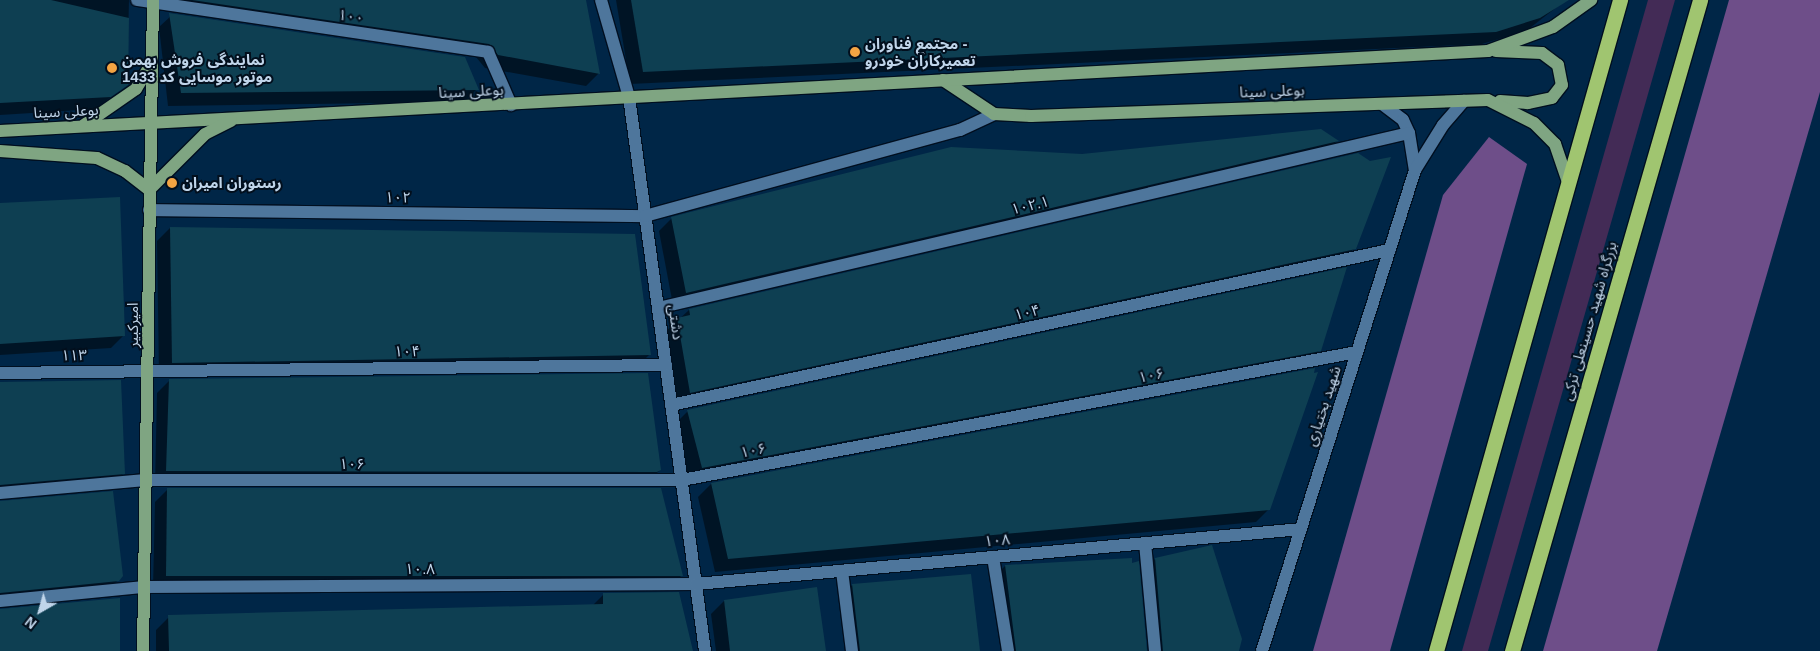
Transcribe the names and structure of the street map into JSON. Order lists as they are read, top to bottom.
{
  "streets": {
    "highway": ["بزرگراه شهید حسینعلی ترکی"],
    "main road": ["بوعلی سینا", "امیرکبیر"],
    "street": [
      "۱۰۰",
      "۱۰۲",
      "۱۰۲.۱",
      "۱۰۴",
      "دشتی",
      "۱۱۳",
      "۱۰۶",
      "شهید بختیاری",
      "۱۰۸",
      "۱۰.۸"
    ]
  },
  "crossings": [
    ["۱۰۰", "بوعلی سینا"],
    ["۱۰۰", "امیرکبیر"],
    ["بوعلی سینا", "۱۰۲"],
    ["بوعلی سینا", "دشتی"],
    ["بوعلی سینا", "امیرکبیر"],
    ["۱۰۲", "دشتی"],
    ["۱۰۲", "امیرکبیر"],
    ["۱۰۲.۱", "دشتی"],
    ["۱۰۴", "دشتی"],
    ["۱۰۴", "امیرکبیر"],
    ["۱۰۴", "۱۱۳"],
    ["۱۰۴", "شهید بختیاری"],
    ["دشتی", "۱۰۶"],
    ["دشتی", "۱۰۸"],
    ["دشتی", "۱۰.۸"],
    ["امیرکبیر", "۱۱۳"],
    ["امیرکبیر", "۱۰۶"],
    ["امیرکبیر", "۱۰.۸"],
    ["۱۰۶", "شهید بختیاری"],
    ["شهید بختیاری", "۱۰۸"],
    ["۱۰۸", "۱۰.۸"]
  ],
  "places": ["مجتمع فناوران - تعمیرکاران خودرو", "نمایندگی فروش بهمن موتور موسایی کد 1433", "رستوران امیران"],
  "north": "bottom left"
}
